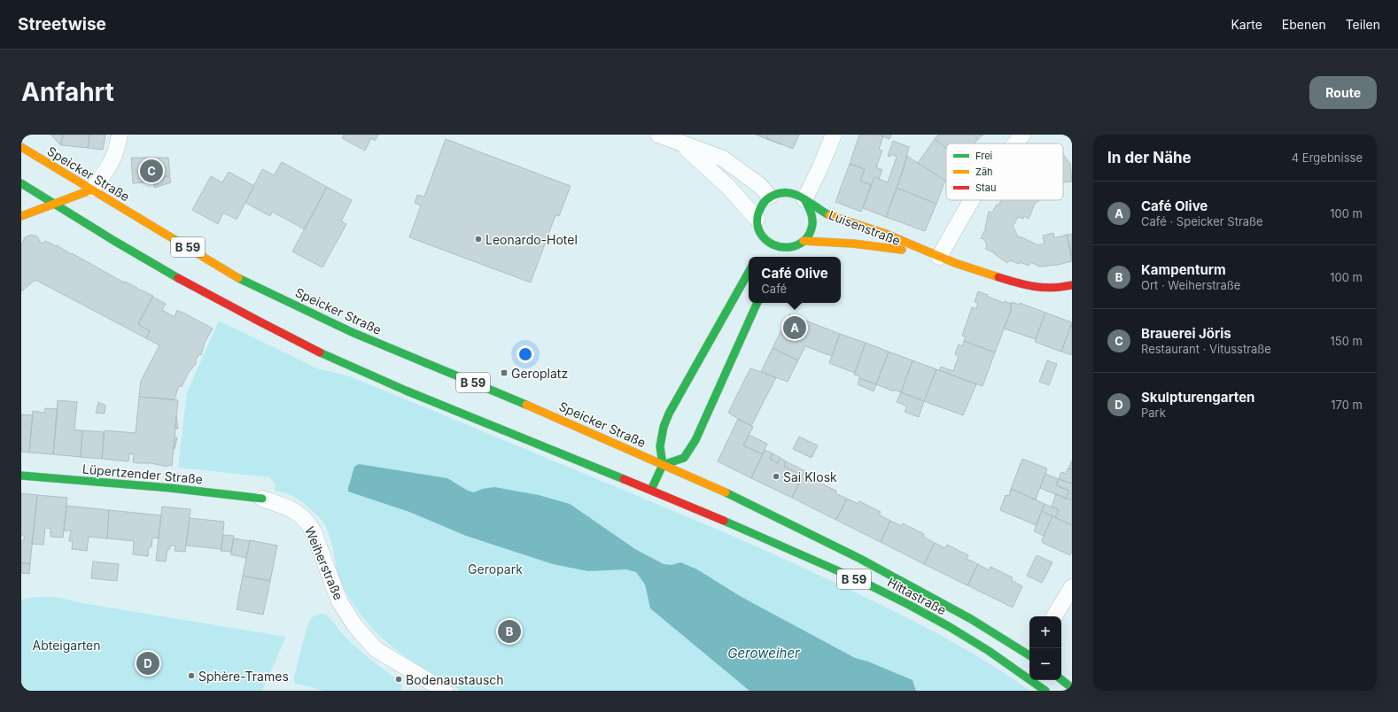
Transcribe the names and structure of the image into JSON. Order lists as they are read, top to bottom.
{
  "streets": {
    "main road": [
      "Speicker Straße",
      "Luisenstraße",
      "B 59",
      "Lüpertzender Straße",
      "Hittastraße"
    ],
    "street": ["Weiherstraße"]
  },
  "crossings": [
    ["Speicker Straße", "Hittastraße"],
    ["B 59", "Hittastraße"],
    ["Lüpertzender Straße", "Weiherstraße"]
  ],
  "water": ["Geroweiher"],
  "parks": ["Geropark", "Abteigarten"],
  "places": {
    "other": [
      "Leonardo-Hotel",
      "Sai KIosk",
      "Sphère-Trames",
      "Bodenaustausch"
    ],
    "transit": ["Geroplatz"]
  },
  "legend": ["Frei", "Zäh", "Stau"],
  "page": {
    "header": "Streetwise",
    "nav": ["Karte", "Ebenen", "Teilen"],
    "buttons": "Route",
    "title": "Anfahrt",
    "heading": ["In der Nähe", "4 Ergebnisse"],
    "pins": [
      "C",
      "A",
      "B",
      "D"
    ],
    "list": [
      {
        "mark": "A",
        "name": "Café Olive",
        "note": "Café · Speicker Straße",
        "value": "100 m"
      },
      {
        "mark": "B",
        "name": "Kampenturm",
        "note": "Ort · Weiherstraße",
        "value": "100 m"
      },
      {
        "mark": "C",
        "name": "Brauerei Jöris",
        "note": "Restaurant · Vitusstraße",
        "value": "150 m"
      },
      {
        "mark": "D",
        "name": "Skulpturengarten",
        "note": "Park",
        "value": "170 m"
      }
    ],
    "popup": ["Café Olive", "Café"],
    "map_buttons": ["+", "−"]
  }
}
